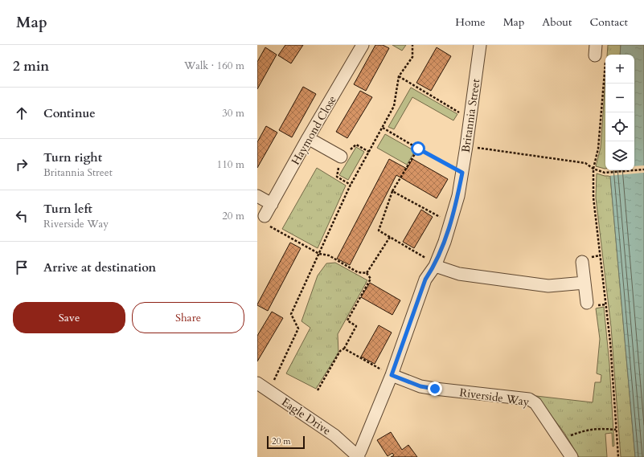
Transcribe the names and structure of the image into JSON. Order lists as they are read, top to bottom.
{
  "streets": {
    "street": [
      "Britannia Street",
      "Haymond Close",
      "Riverside Way",
      "Eagle Drive"
    ]
  },
  "crossings": [
    ["Britannia Street", "Riverside Way"],
    ["Britannia Street", "Eagle Drive"]
  ],
  "scale_bar": "20 m",
  "page": {
    "header": "Map",
    "nav": [
      "Home",
      "Map",
      "About",
      "Contact"
    ],
    "heading": ["2 min", "Walk · 160 m"],
    "map_buttons": ["+", "−"],
    "list": [
      ["Continue", "30 m"],
      ["Turn right", "Britannia Street", "110 m"],
      ["Turn left", "Riverside Way", "20 m"],
      "Arrive at destination"
    ],
    "buttons": ["Save", "Share"],
    "scale": "20 m"
  }
}
